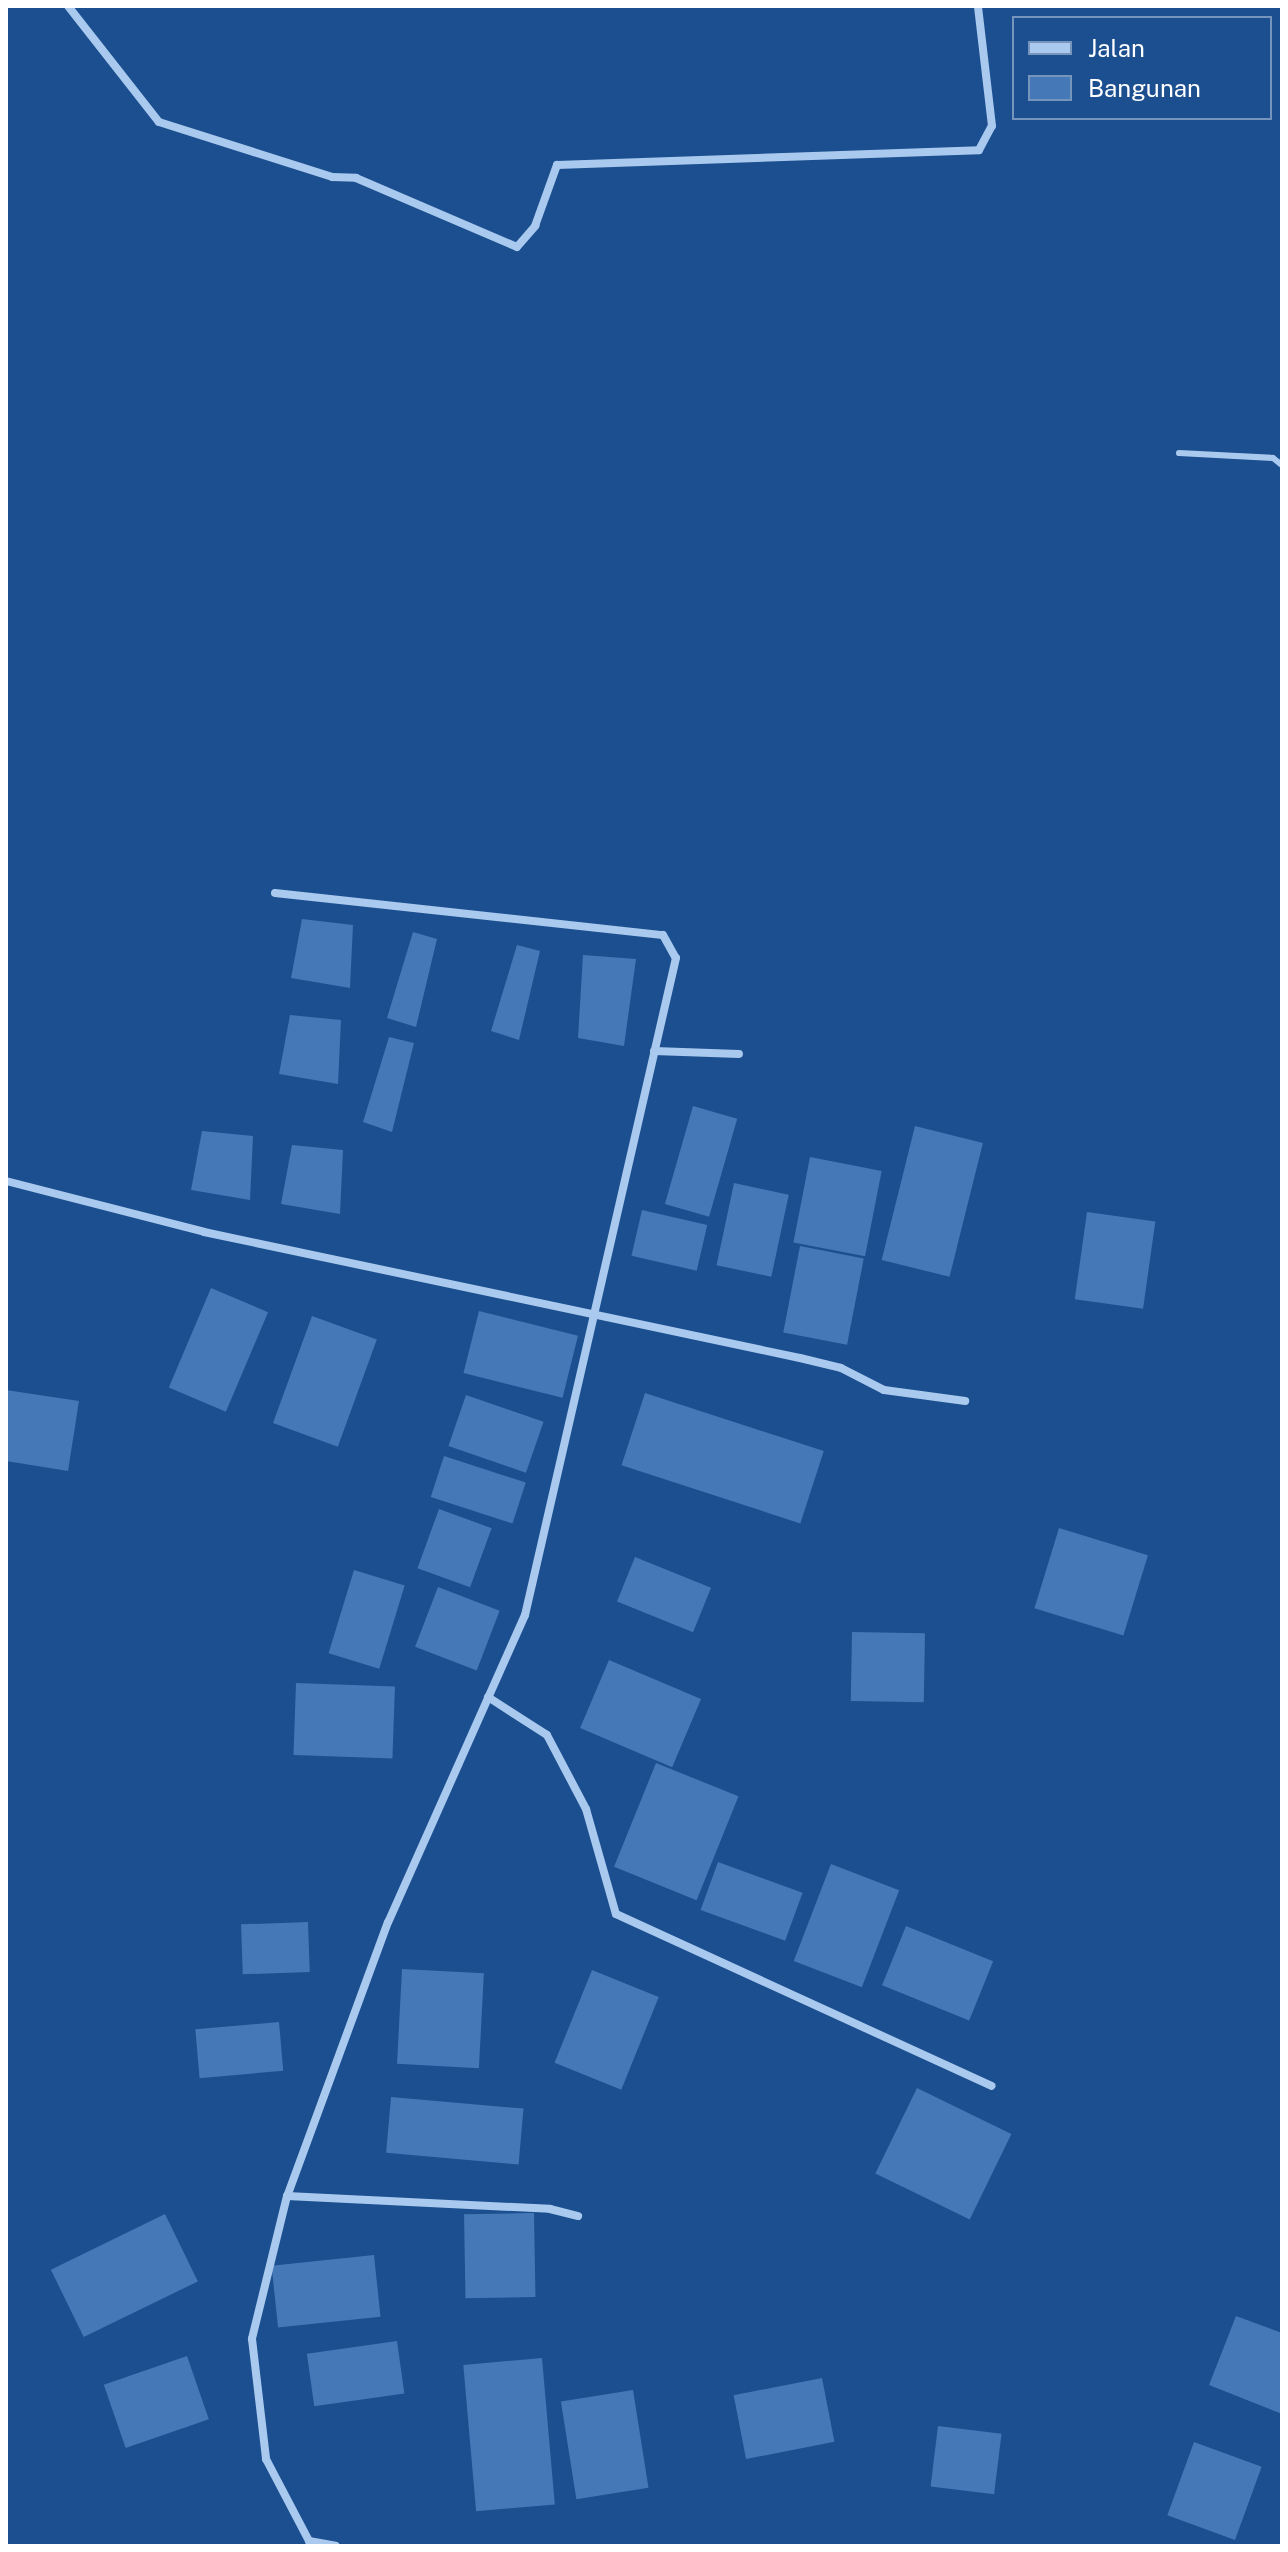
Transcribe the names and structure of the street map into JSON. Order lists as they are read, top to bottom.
{
  "legend": ["Jalan", "Bangunan"]
}
